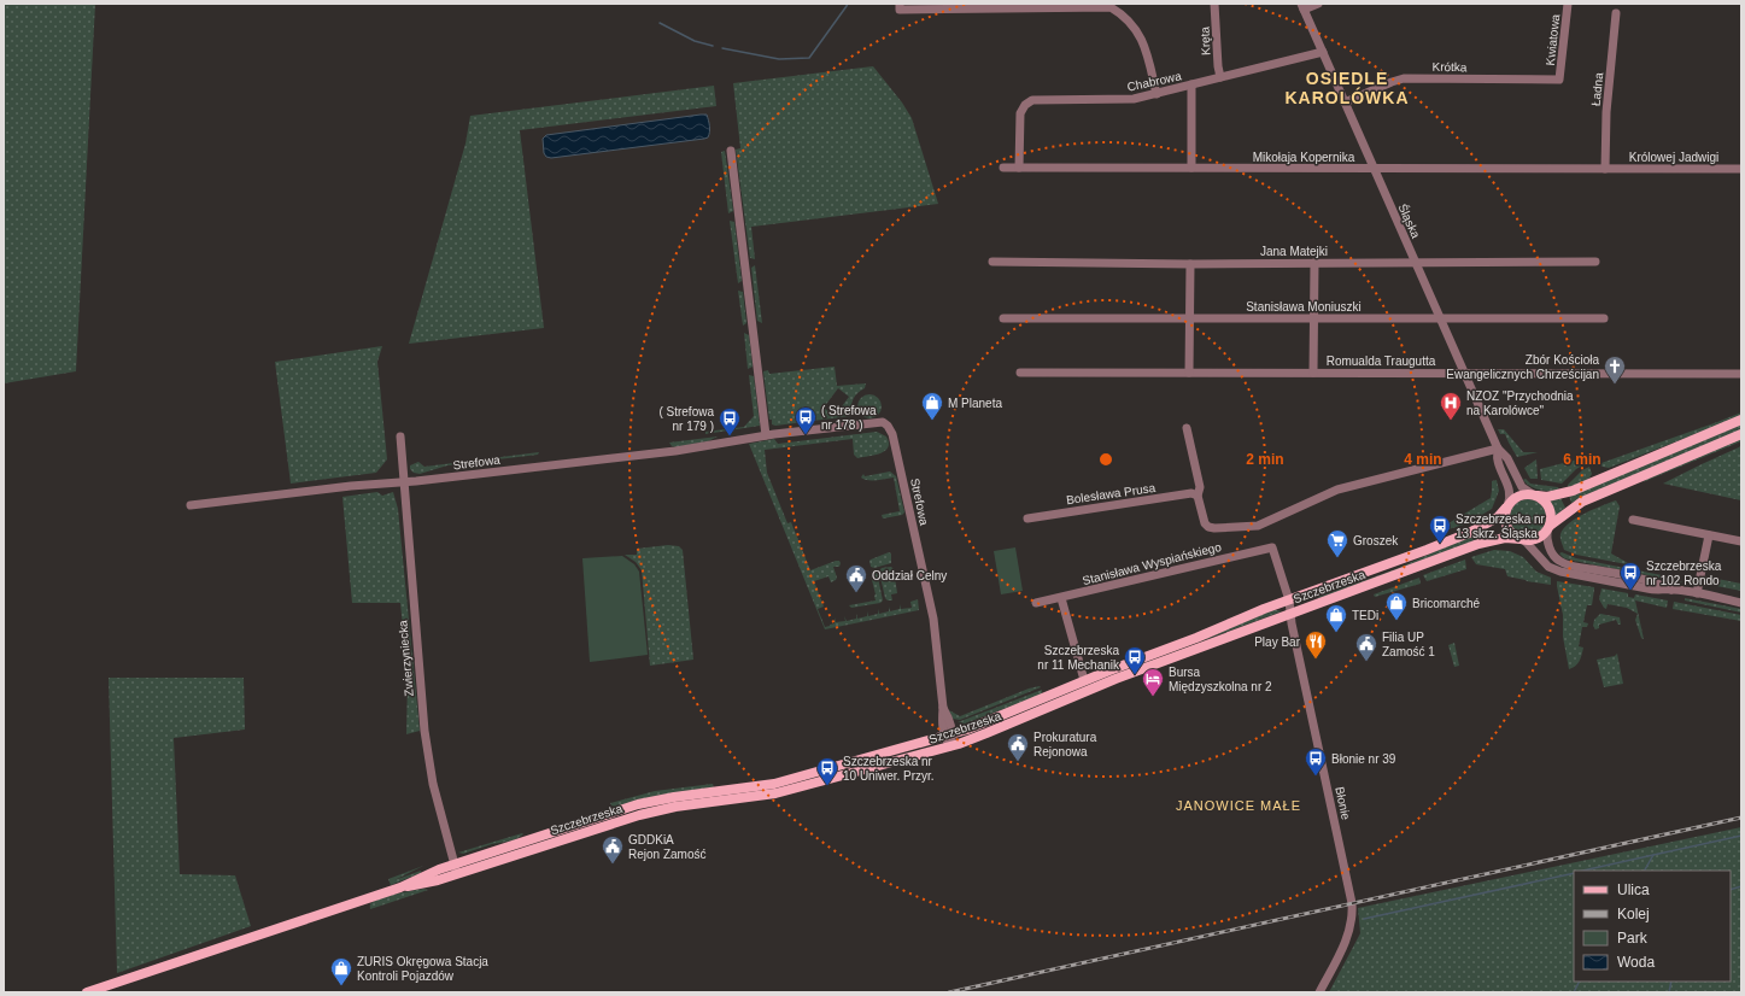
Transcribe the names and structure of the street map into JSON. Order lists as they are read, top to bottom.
{
  "streets": {
    "main road": ["Szczebrzeska"],
    "street": [
      "Kwiatowa",
      "Kręta",
      "Krótka",
      "Chabrowa",
      "Ładna",
      "Mikołaja Kopernika",
      "Królowej Jadwigi",
      "Śląska",
      "Jana Matejki",
      "Stanisława Moniuszki",
      "Romualda Traugutta",
      "Strefowa",
      "Bolesława Prusa",
      "Stanisława Wyspiańskiego",
      "Zwierzyniecka",
      "Błonie"
    ]
  },
  "crossings": [
    ["Kwiatowa", "Krótka"],
    ["Kręta", "Chabrowa"],
    ["Krótka", "Śląska"],
    ["Chabrowa", "Mikołaja Kopernika"],
    ["Chabrowa", "Śląska"],
    ["Ładna", "Mikołaja Kopernika"],
    ["Ładna", "Królowej Jadwigi"],
    ["Mikołaja Kopernika", "Królowej Jadwigi"],
    ["Mikołaja Kopernika", "Śląska"],
    ["Śląska", "Jana Matejki"],
    ["Śląska", "Stanisława Moniuszki"],
    ["Śląska", "Romualda Traugutta"],
    ["Śląska", "Szczebrzeska"],
    ["Strefowa", "Szczebrzeska"],
    ["Strefowa", "Zwierzyniecka"],
    ["Stanisława Wyspiańskiego", "Błonie"],
    ["Szczebrzeska", "Zwierzyniecka"],
    ["Szczebrzeska", "Błonie"]
  ],
  "districts": ["OSIEDLE KAROLÓWKA", "JANOWICE MAŁE"],
  "places": {
    "church": ["Zbór Kościoła Ewangelicznych Chrześcijan"],
    "shop": [
      "M Planeta",
      "Bricomarché",
      "TEDi",
      "ZURIS Okręgowa Stacja Kontroli Pojazdów"
    ],
    "hospital": ["NZOZ \"Przychodnia na Karolówce\""],
    "bus stop": [
      "( Strefowa nr 178 )",
      "( Strefowa nr 179 )",
      "Szczebrzeska nr 13 skrz. Śląska",
      "Szczebrzeska nr 102 Rondo",
      "Szczebrzeska nr 11 Mechanik",
      "Błonie nr 39",
      "Szczebrzeska nr 10 Uniwer. Przyr."
    ],
    "supermarket": ["Groszek"],
    "public building": [
      "Oddział Celny",
      "Filia UP Zamość 1",
      "Prokuratura Rejonowa",
      "GDDKiA Rejon Zamość"
    ],
    "restaurant": ["Play Bar"],
    "hotel": ["Bursa Międzyszkolna nr 2"]
  },
  "legend": [
    "Ulica",
    "Kolej",
    "Park",
    "Woda"
  ],
  "rings": ["2 min", "4 min", "6 min"]
}
